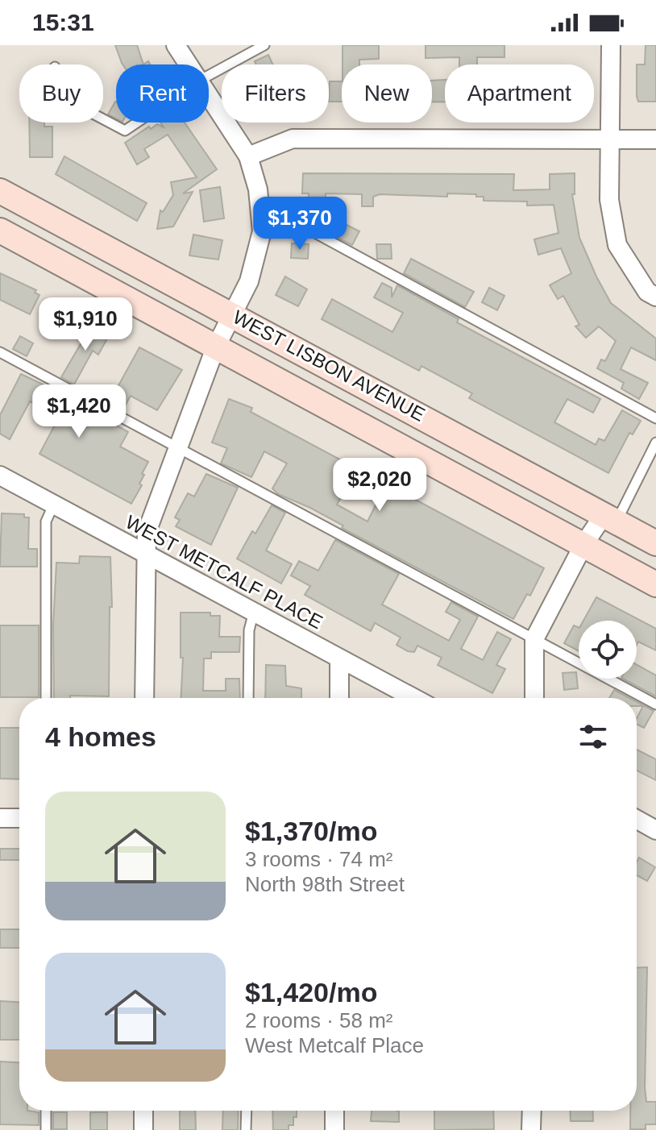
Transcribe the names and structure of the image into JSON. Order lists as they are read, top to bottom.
{
  "streets": {
    "main road": ["WEST LISBON AVENUE"],
    "street": ["WEST METCALF PLACE"]
  },
  "page": {
    "status": "15:31",
    "chip": [
      "Buy",
      "Rent",
      "Filters",
      "New",
      "Apartment"
    ],
    "price": [
      "$1,370",
      "$1,910",
      "$1,420",
      "$2,020"
    ],
    "heading": "4 homes",
    "list": [
      {
        "name": "$1,370/mo",
        "note": "3 rooms · 74 m² · North 98th Street"
      },
      {
        "name": "$1,420/mo",
        "note": "2 rooms · 58 m² · West Metcalf Place"
      }
    ]
  }
}
